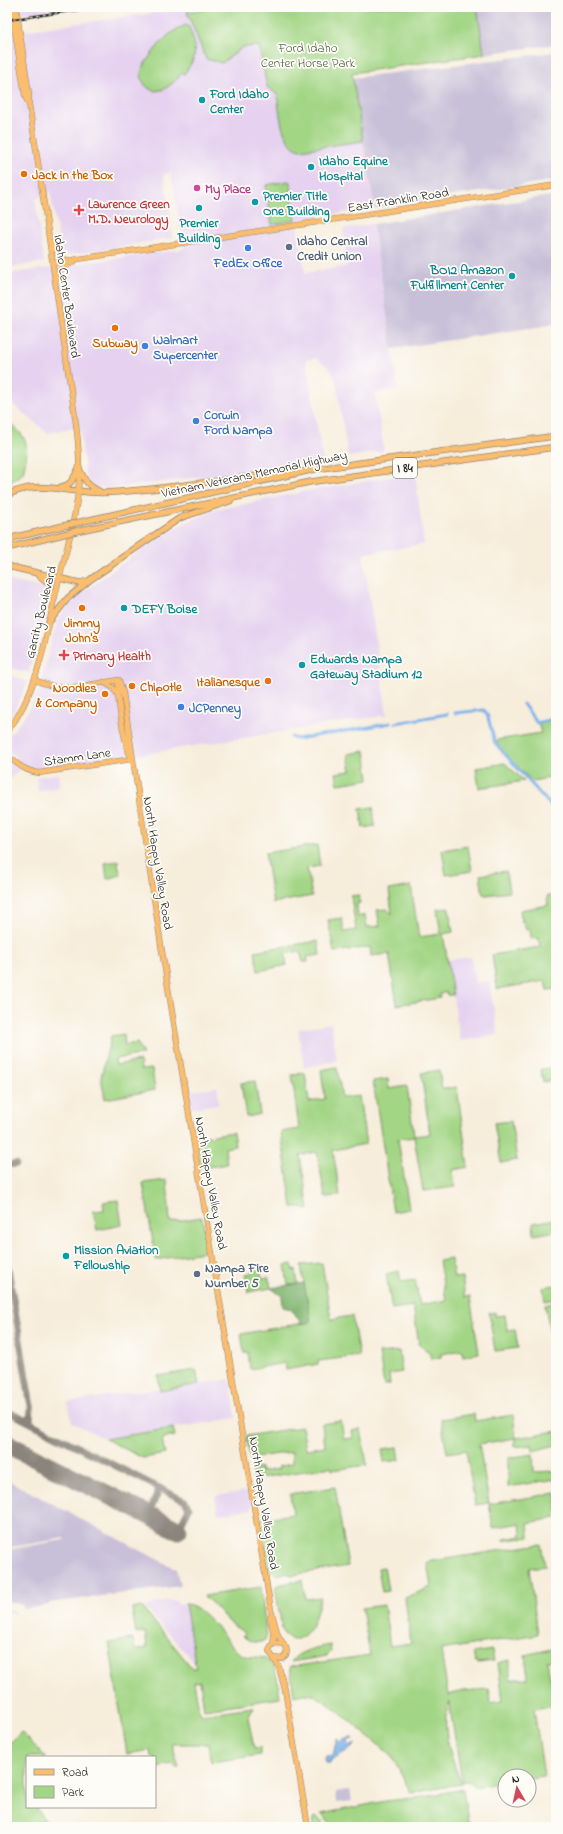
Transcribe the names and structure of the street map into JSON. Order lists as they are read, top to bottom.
{
  "streets": {
    "highway": ["I 84", "Vietnam Veterans Memorial Highway"],
    "main road": [
      "East Franklin Road",
      "Idaho Center Boulevard",
      "Garrity Boulevard",
      "Stamm Lane",
      "North Happy Valley Road"
    ]
  },
  "crossings": [
    ["East Franklin Road", "Idaho Center Boulevard"],
    ["Idaho Center Boulevard", "Garrity Boulevard"],
    ["Stamm Lane", "North Happy Valley Road"]
  ],
  "parks": ["Ford Idaho Center Horse Park"],
  "places": {
    "other": [
      "Ford Idaho Center",
      "Idaho Equine Hospital",
      "Jack in the Box",
      "My Place",
      "Premier Title One Building",
      "Premier Building",
      "Idaho Central Credit Union",
      "FedEx Office",
      "BOI2 Amazon Fulfillment Center",
      "Subway",
      "Walmart Supercenter",
      "Corwin Ford Nampa",
      "Jimmy John's",
      "DEFY Boise",
      "Edwards Nampa Gateway Stadium 12",
      "Italianesque",
      "Chipotle",
      "Noodles & Company",
      "JCPenney",
      "Mission Aviation Fellowship",
      "Nampa Fire Number 5"
    ],
    "health": ["Lawrence Green M.D. Neurology", "Primary Health"]
  },
  "legend": ["Road", "Park"],
  "north": "top"
}
